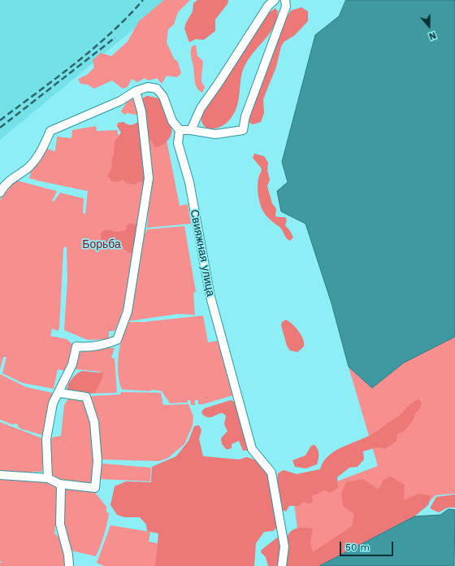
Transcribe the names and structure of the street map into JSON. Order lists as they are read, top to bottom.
{
  "streets": {
    "street": ["Свияжная улица"]
  },
  "parks": ["Борьба"],
  "scale_bar": "50 m",
  "north": "bottom"
}
